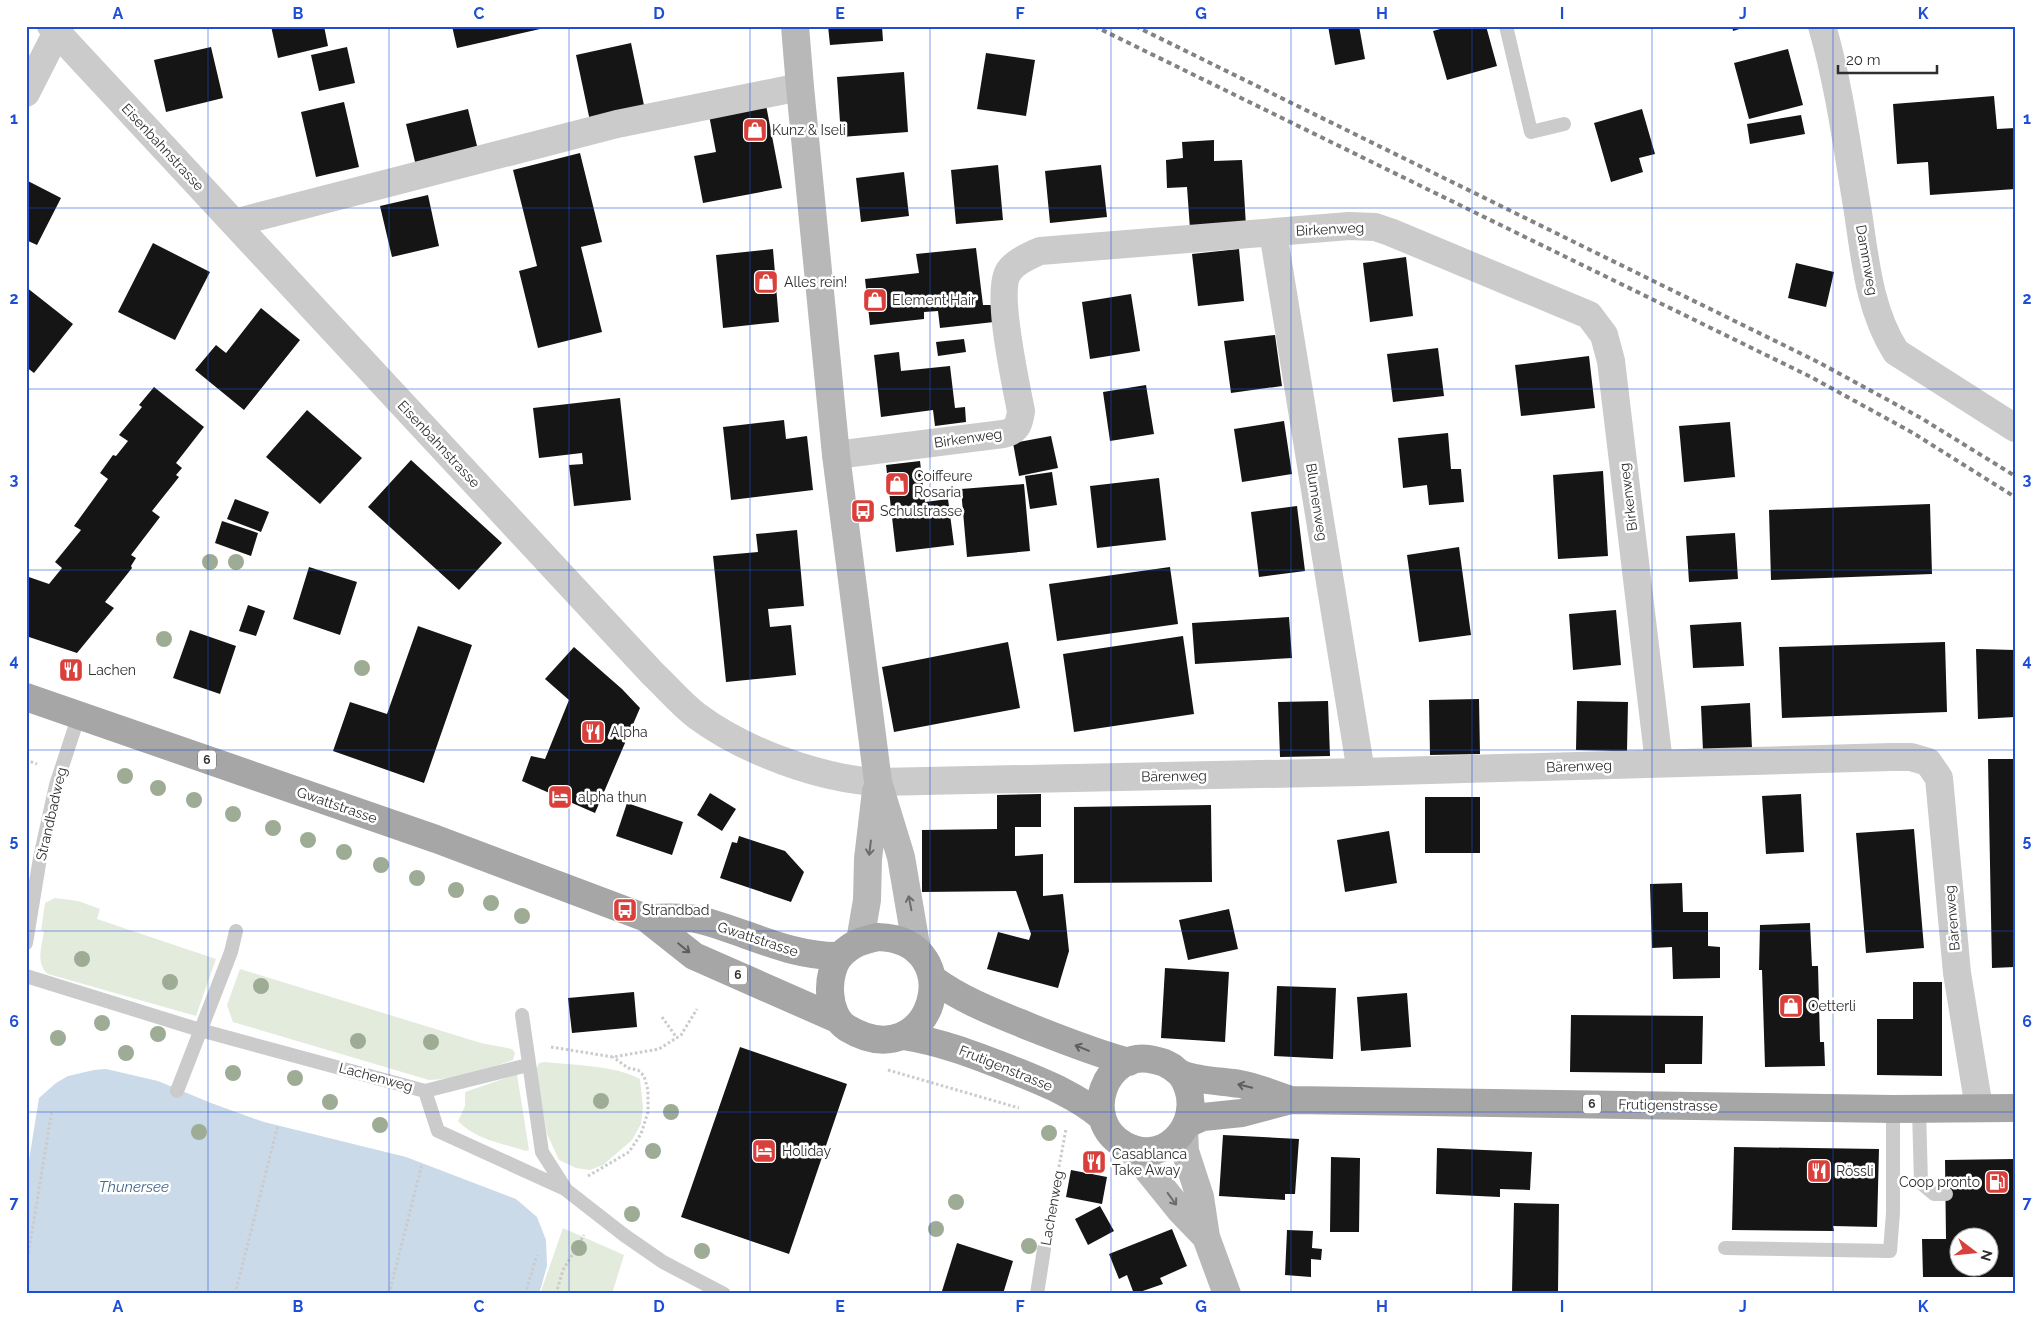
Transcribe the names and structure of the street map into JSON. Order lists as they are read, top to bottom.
{
  "streets": {
    "main road": ["6", "Gwattstrasse", "Frutigenstrasse"],
    "street": [
      "Eisenbahnstrasse",
      "Birkenweg",
      "Dammweg",
      "Blumenweg",
      "Bärenweg"
    ],
    "lane": ["Strandbadweg", "Lachenweg"]
  },
  "crossings": [
    ["Eisenbahnstrasse", "Bärenweg"],
    ["Birkenweg", "Blumenweg"],
    ["Birkenweg", "Bärenweg"],
    ["Blumenweg", "Bärenweg"],
    ["Bärenweg", "Frutigenstrasse"],
    ["Gwattstrasse", "Strandbadweg"],
    ["Gwattstrasse", "Frutigenstrasse"],
    ["Frutigenstrasse", "Lachenweg"]
  ],
  "water": ["Thunersee"],
  "places": {
    "shop": [
      "Kunz & Iseli",
      "Alles rein!",
      "Element Hair",
      "Coiffeure Rosaria",
      "Oetterli"
    ],
    "bus stop": ["Schulstrasse", "Strandbad"],
    "restaurant": [
      "Lachen",
      "Alpha",
      "Casablanca Take Away",
      "Rössli"
    ],
    "hotel": ["alpha thun", "Holiday"],
    "fuel station": ["Coop pronto"]
  },
  "scale_bar": "20 m",
  "north": "right",
  "grid": {
    "columns": [
      "A",
      "B",
      "C",
      "D",
      "E",
      "F",
      "G",
      "H",
      "I",
      "J",
      "K"
    ],
    "rows": [
      "1",
      "2",
      "3",
      "4",
      "5",
      "6",
      "7"
    ]
  }
}
